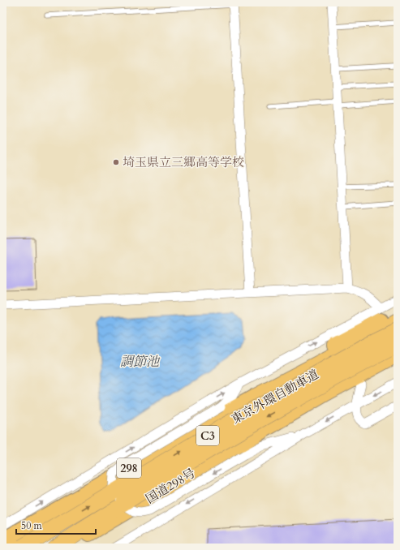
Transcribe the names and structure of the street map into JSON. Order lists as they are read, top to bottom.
{
  "streets": {
    "highway": [
      "東京外環自動車道",
      "C3",
      "298",
      "国道298号"
    ]
  },
  "water": ["調節池"],
  "places": ["埼玉県立三郷高等学校"],
  "scale_bar": "50 m"
}
